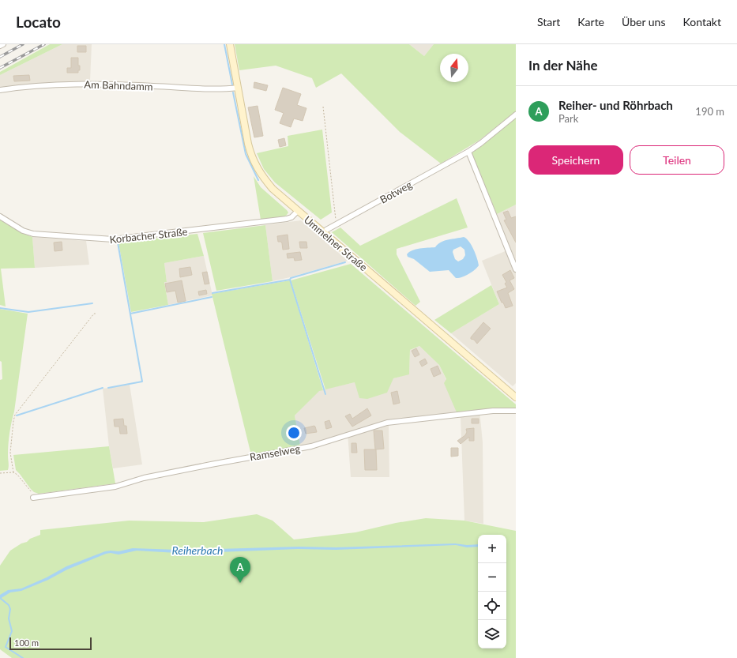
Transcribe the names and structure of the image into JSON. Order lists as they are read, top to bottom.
{
  "streets": {
    "main road": ["Ummelner Straße"],
    "street": [
      "Am Bahndamm",
      "Botweg",
      "Korbacher Straße",
      "Ramselweg"
    ]
  },
  "crossings": [
    ["Am Bahndamm", "Ummelner Straße"],
    ["Botweg", "Ummelner Straße"],
    ["Korbacher Straße", "Ummelner Straße"]
  ],
  "water": ["Reiherbach"],
  "scale_bar": "100 m",
  "north": "top",
  "page": {
    "header": "Locato",
    "nav": [
      "Start",
      "Karte",
      "Über uns",
      "Kontakt"
    ],
    "heading": "In der Nähe",
    "list": [
      {
        "mark": "A",
        "name": "Reiher- und Röhrbach",
        "note": "Park",
        "value": "190 m"
      }
    ],
    "buttons": ["Speichern", "Teilen"],
    "map_buttons": ["+", "−"],
    "pins": "A",
    "scale": "100 m"
  }
}
